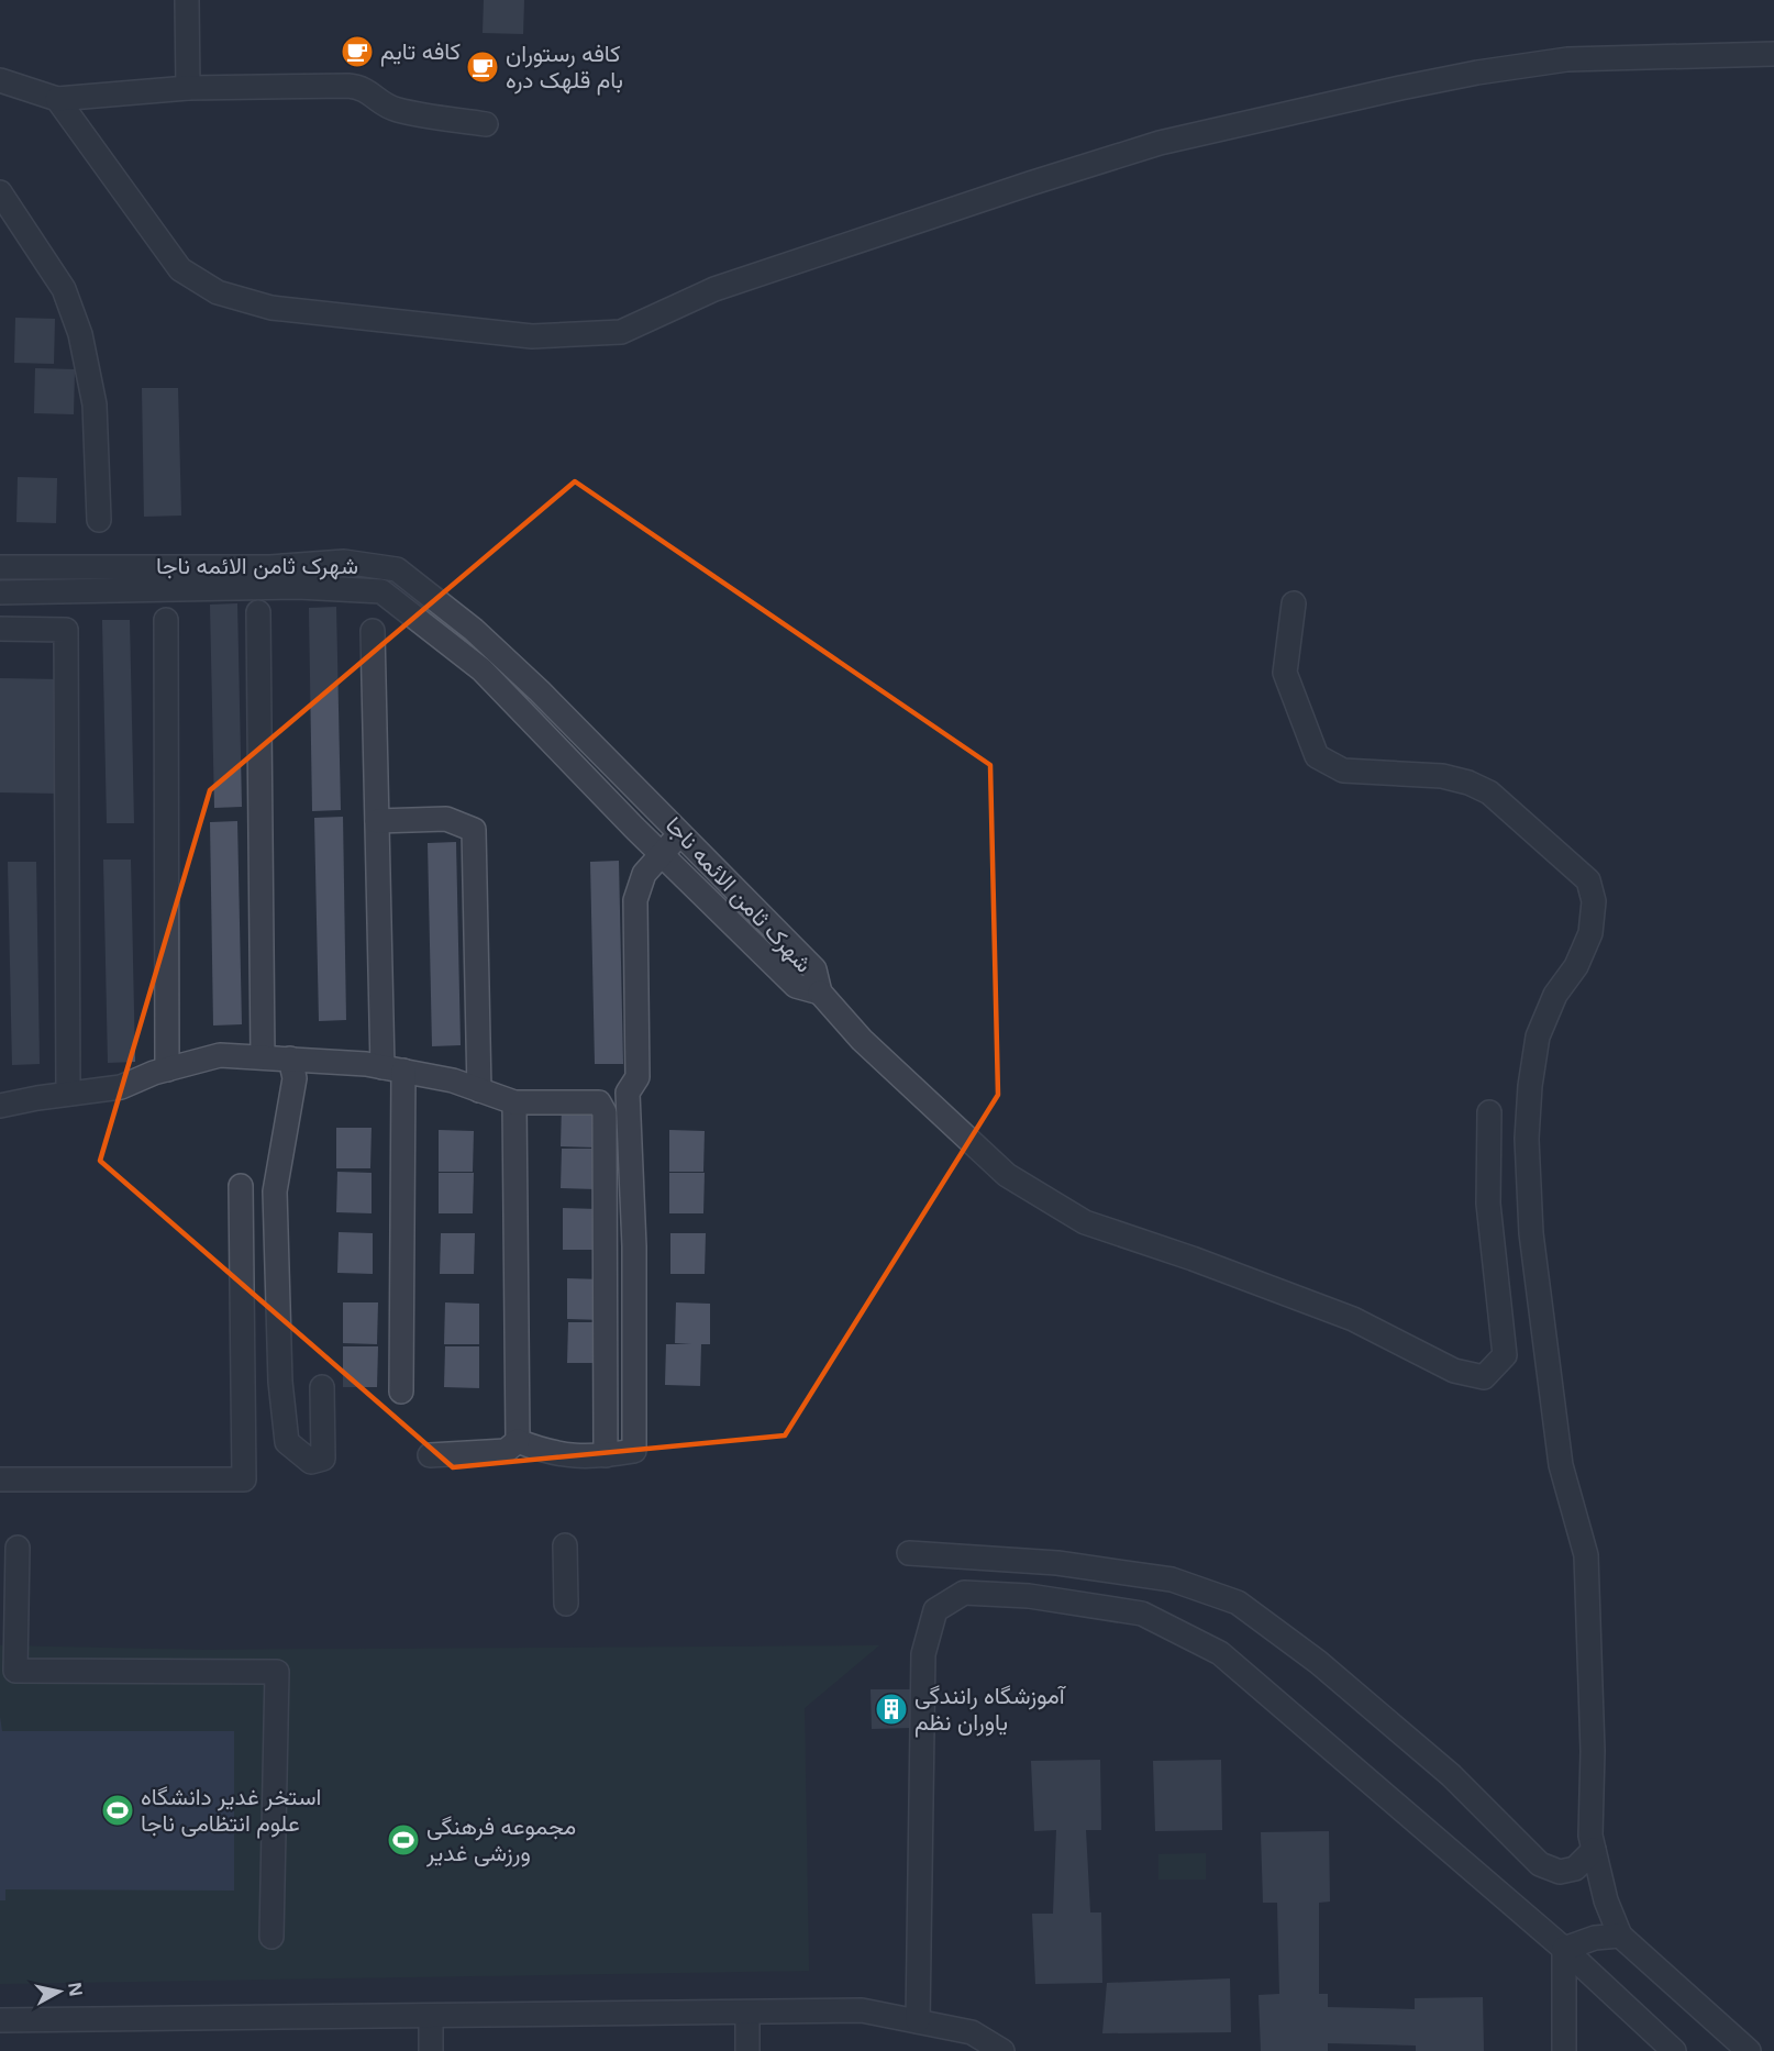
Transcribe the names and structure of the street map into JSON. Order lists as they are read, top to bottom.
{
  "streets": {
    "street": ["شهرک ثامن الائمه ناجا"]
  },
  "places": {
    "cafe": ["کافه تایم", "کافه رستوران بام قلهک دره"],
    "building": ["آموزشگاه رانندگی یاوران نظم"],
    "sports": ["استخر غدیر دانشگاه علوم انتظامی ناجا", "مجموعه فرهنگی ورزشی غدیر"]
  },
  "north": "right"
}
